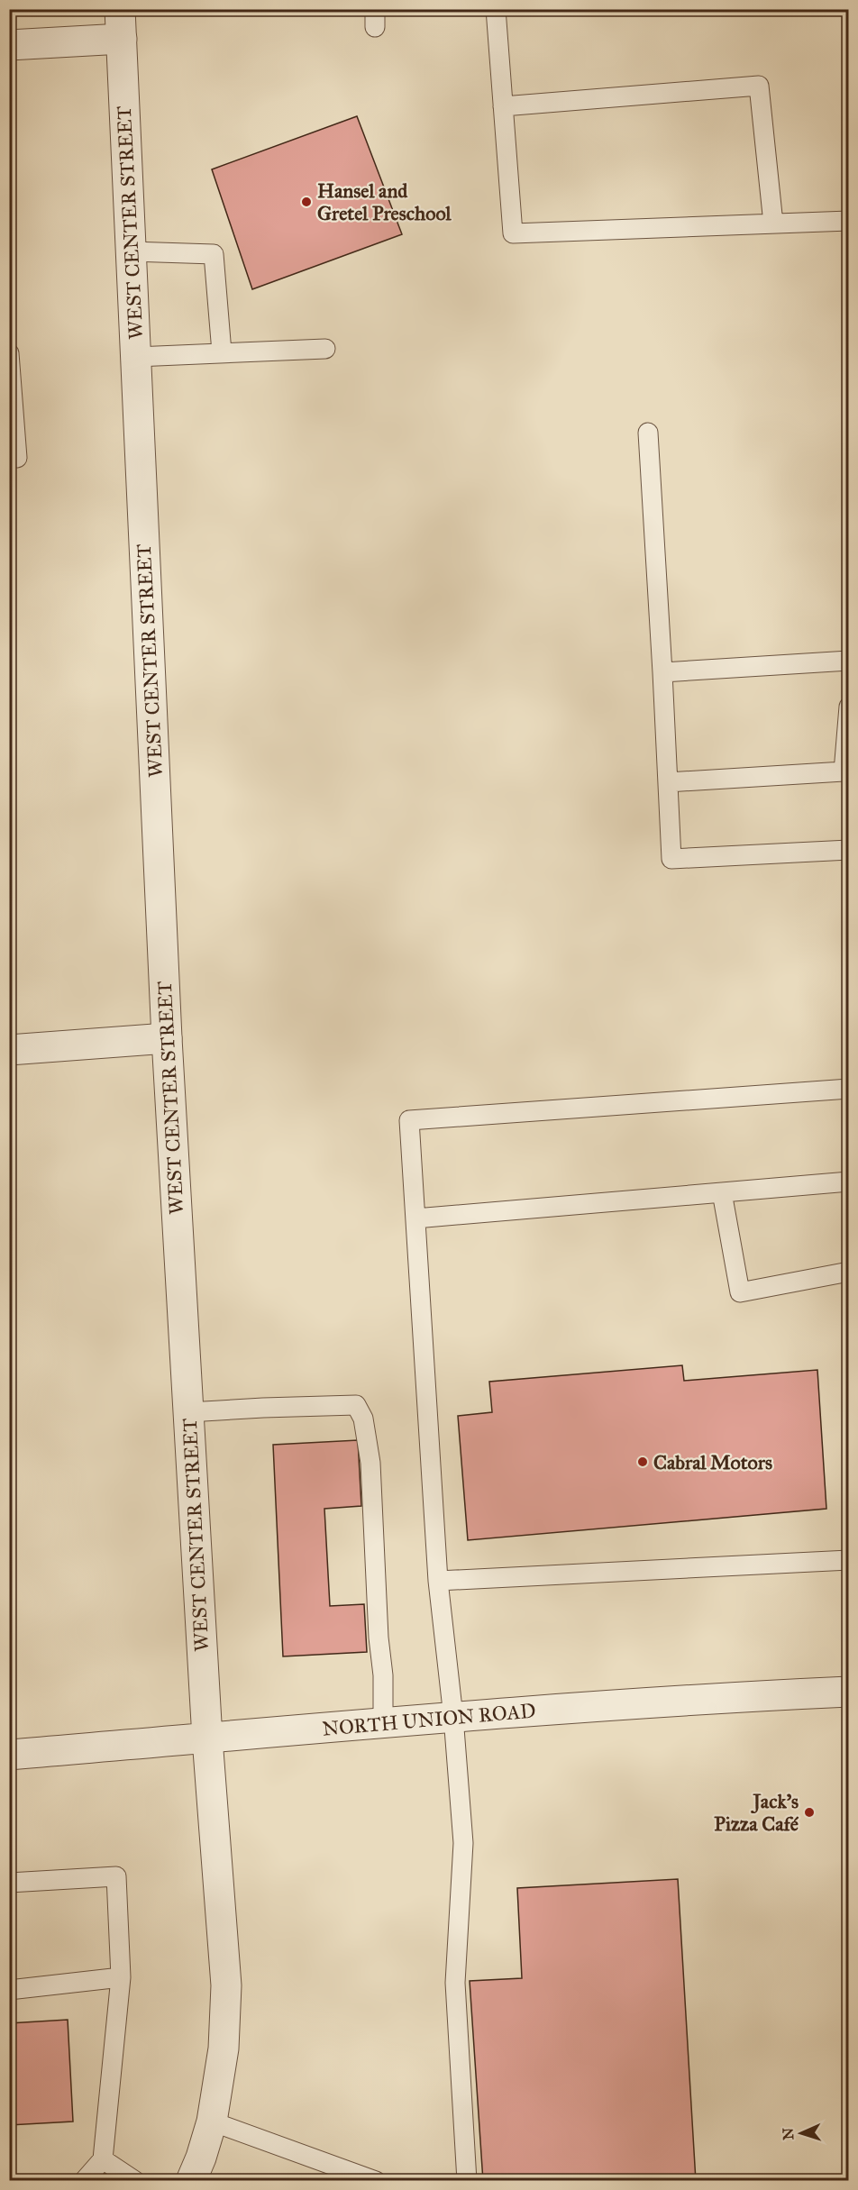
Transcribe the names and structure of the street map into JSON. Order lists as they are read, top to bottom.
{
  "streets": {
    "street": ["WEST CENTER STREET", "NORTH UNION ROAD"]
  },
  "crossings": [
    ["WEST CENTER STREET", "NORTH UNION ROAD"]
  ],
  "places": ["Hansel and Gretel Preschool", "Cabral Motors", "Jack's Pizza Café"],
  "north": "left"
}
